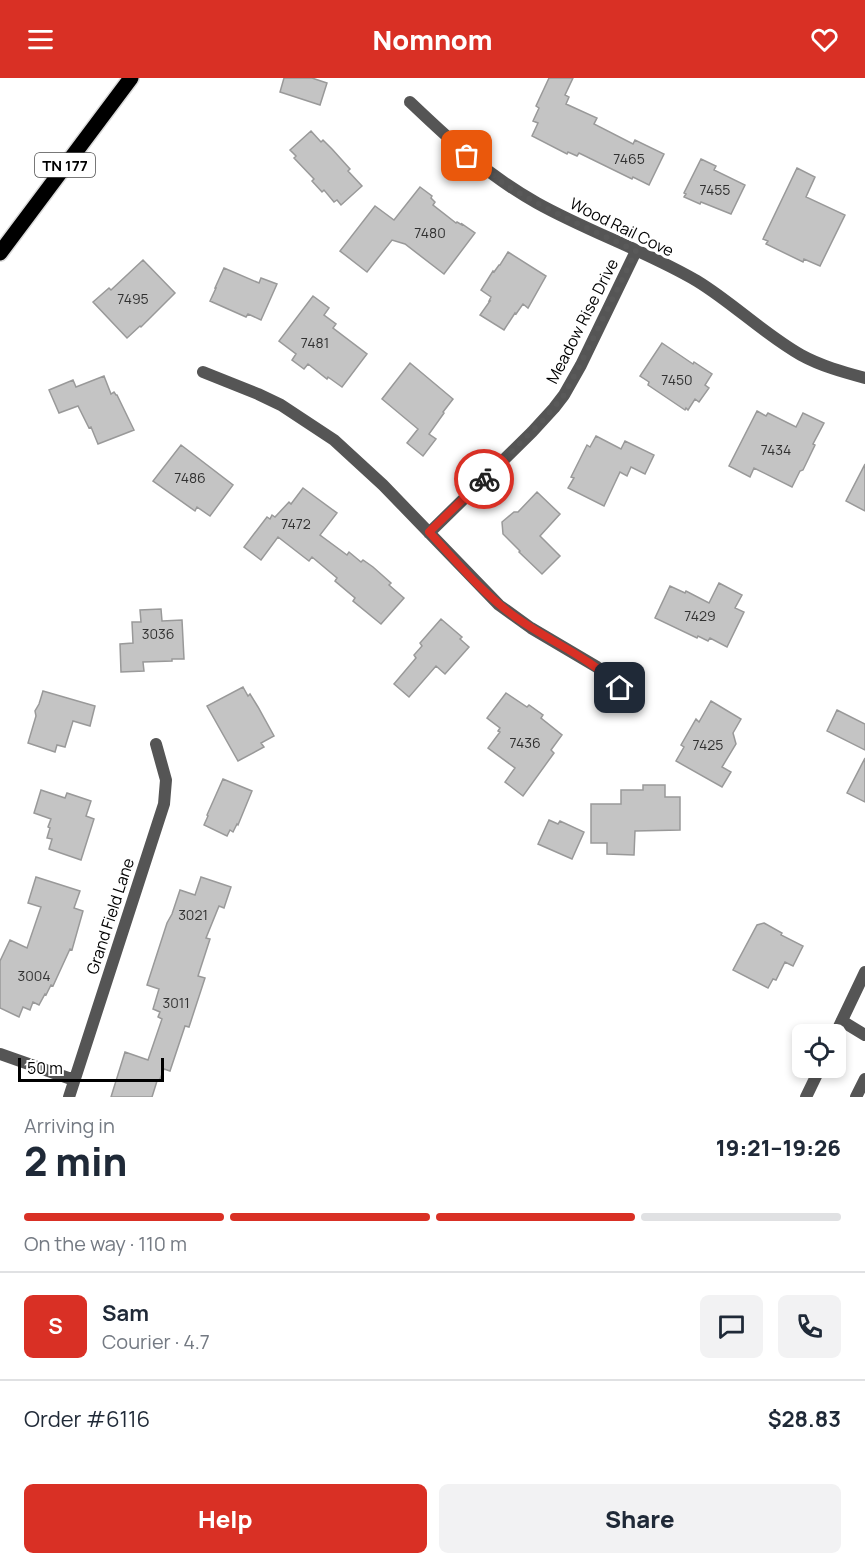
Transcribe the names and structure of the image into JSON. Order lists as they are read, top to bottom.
{
  "streets": {
    "main road": ["TN 177"],
    "street": ["Wood Rail Cove", "Meadow Rise Drive", "Grand Field Lane"]
  },
  "crossings": [
    ["Wood Rail Cove", "Meadow Rise Drive"]
  ],
  "house_numbers": [
    "7465",
    "7455",
    "7480",
    "7495",
    "7481",
    "7450",
    "7434",
    "7486",
    "7472",
    "7429",
    "3036",
    "7436",
    "7425",
    "3021",
    "3004",
    "3011"
  ],
  "scale_bar": "50 m",
  "page": {
    "header": "Nomnom",
    "scale": "50 m",
    "heading": ["2 min", "Arriving in", "19:21–19:26"],
    "panel": [
      "Sam",
      "Courier · 4.7",
      "Order #6116",
      "$28.83"
    ],
    "bar": "On the way · 110 m",
    "round": "S",
    "buttons": ["Help", "Share"]
  }
}
